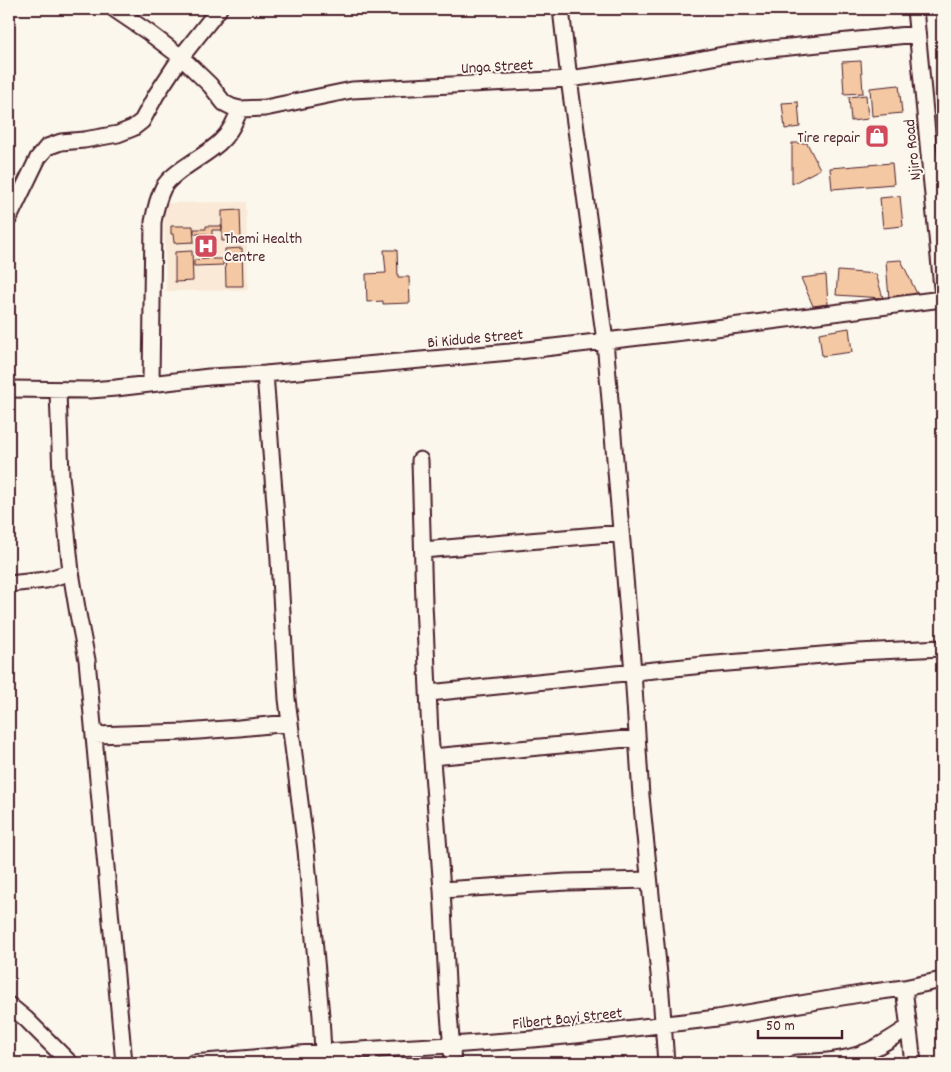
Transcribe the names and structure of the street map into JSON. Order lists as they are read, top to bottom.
{
  "streets": {
    "street": [
      "Unga Street",
      "Njiro Road",
      "Bi Kidude Street",
      "Filbert Bayi Street"
    ]
  },
  "crossings": [
    ["Unga Street", "Njiro Road"]
  ],
  "places": {
    "shop": ["Tire repair"],
    "hospital": ["Themi Health Centre"]
  },
  "scale_bar": "50 m"
}
